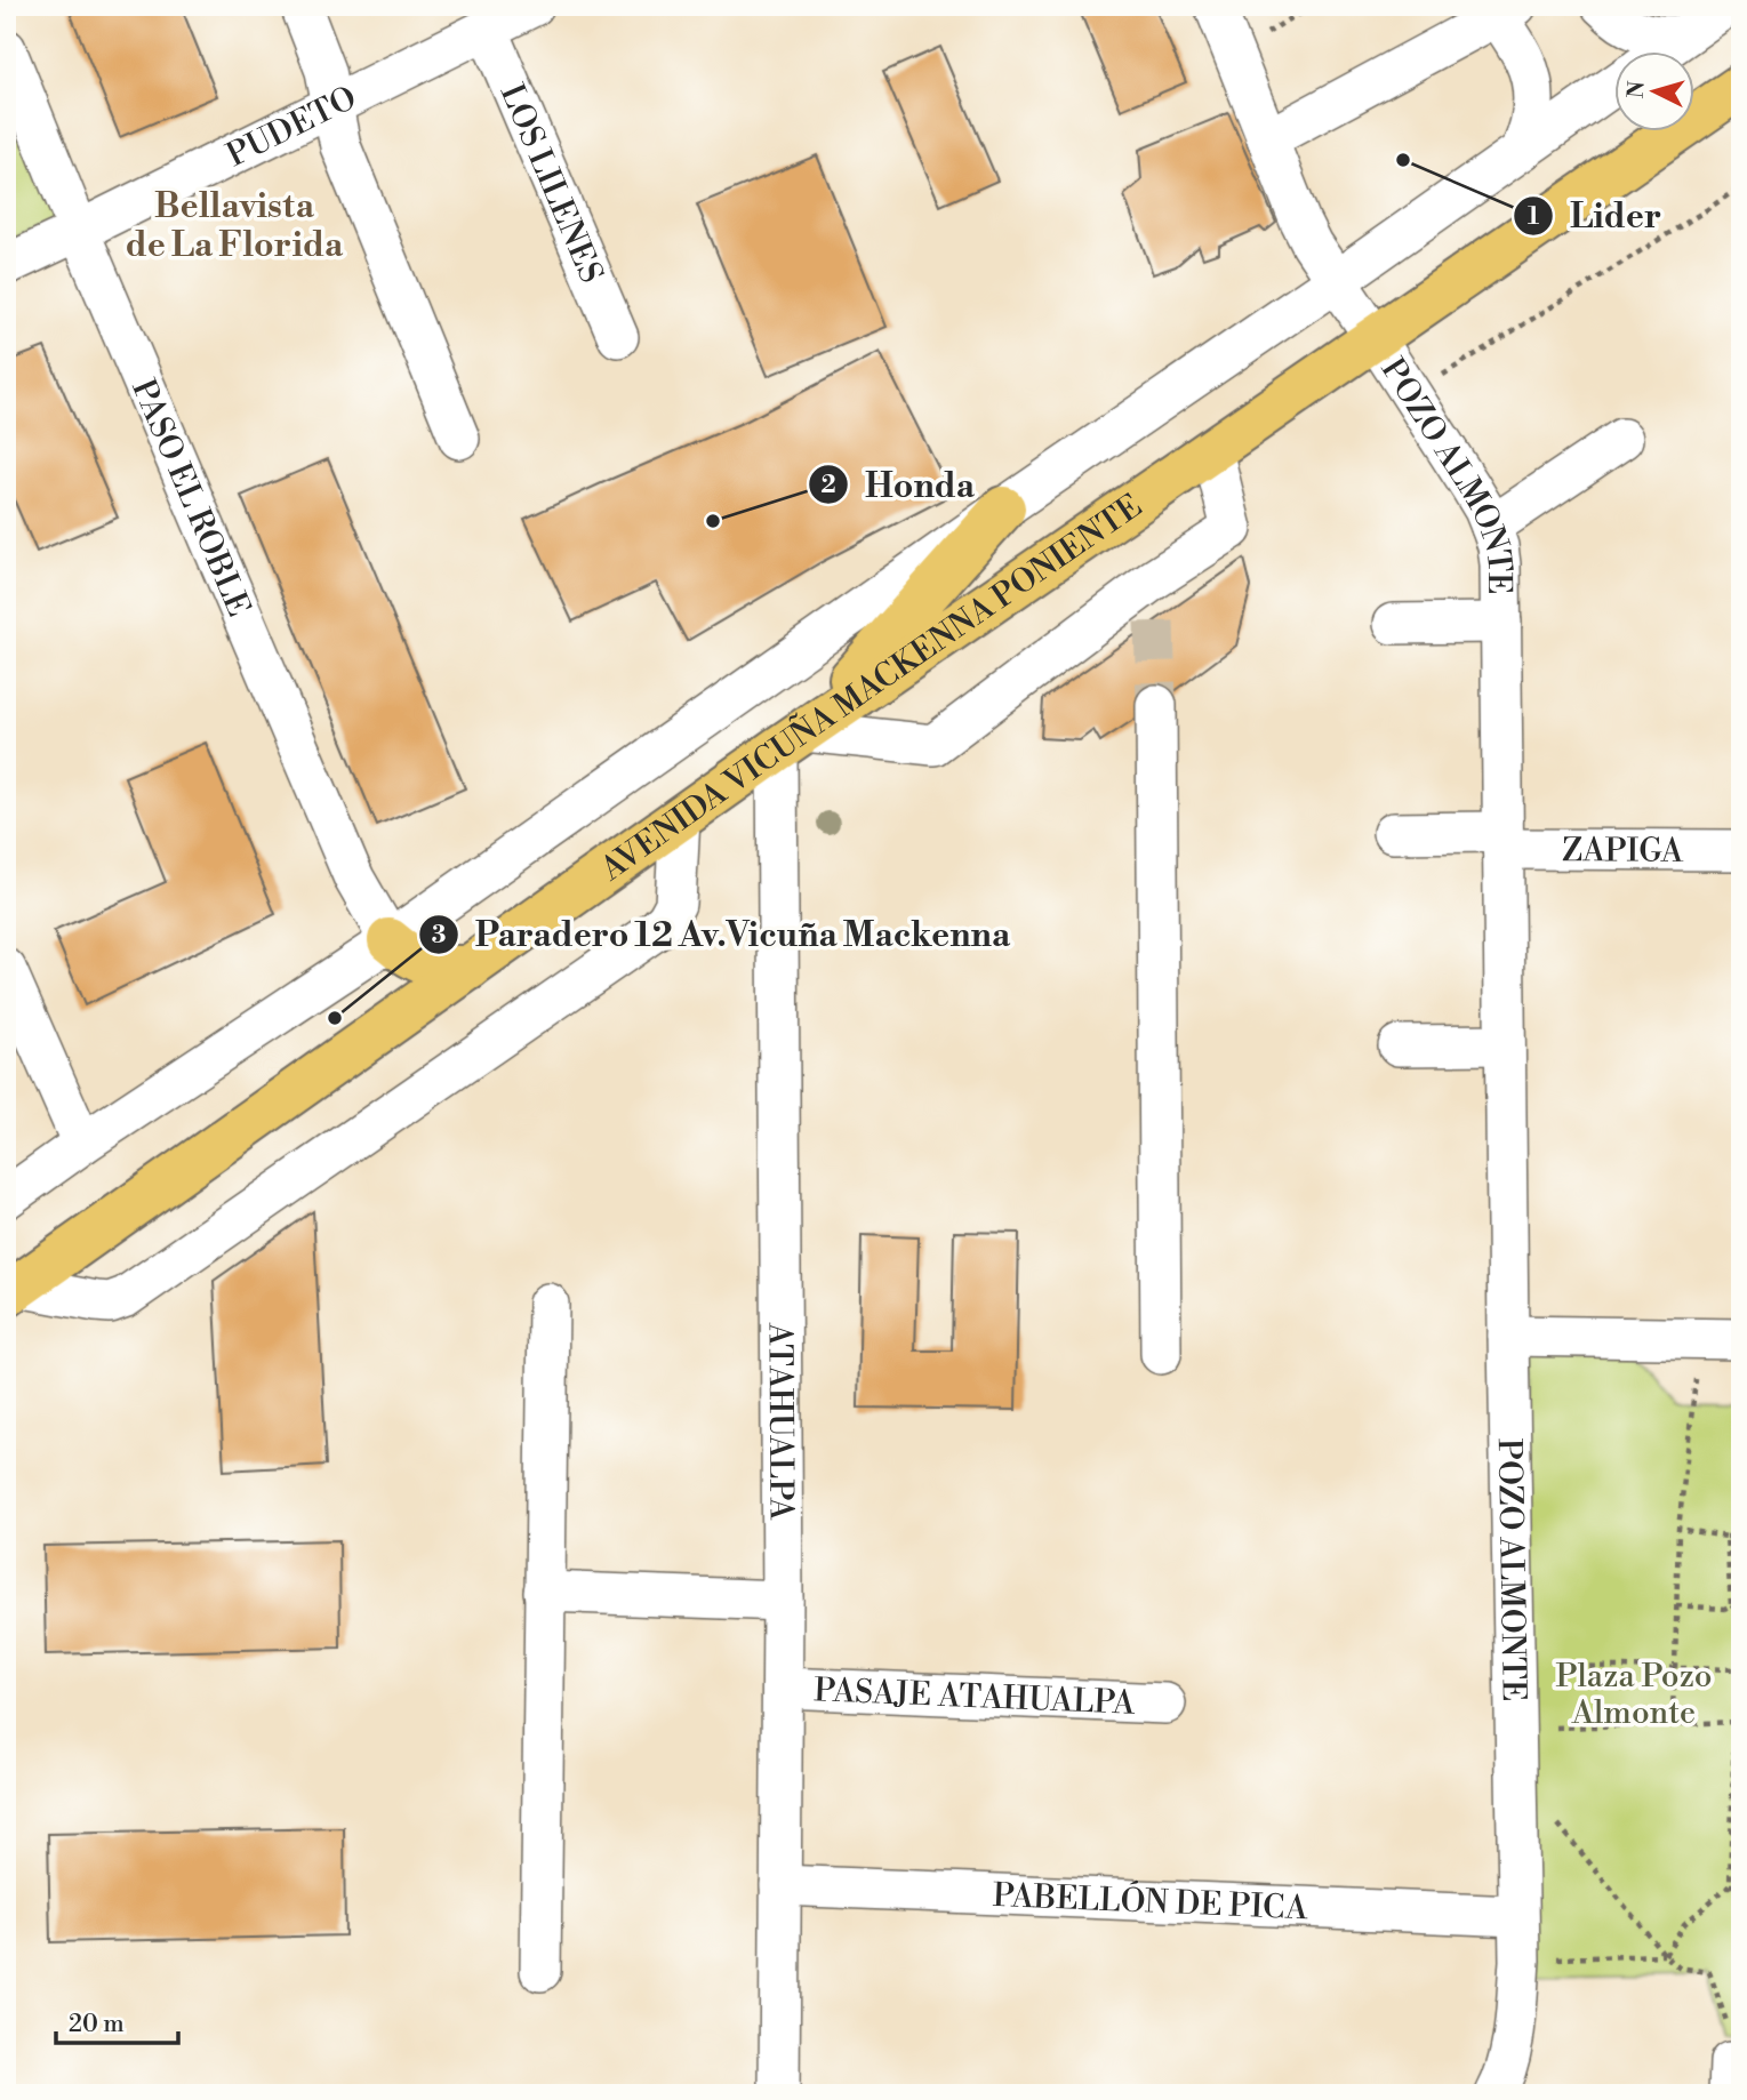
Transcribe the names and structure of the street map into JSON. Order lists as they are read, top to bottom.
{
  "streets": {
    "main road": ["AVENIDA VICUÑA MACKENNA PONIENTE"],
    "street": [
      "PUDETO",
      "LOS LILENES",
      "POZO ALMONTE",
      "PASO EL ROBLE",
      "ZAPIGA",
      "ATAHUALPA",
      "PASAJE ATAHUALPA",
      "PABELLÓN DE PICA"
    ]
  },
  "crossings": [
    ["PUDETO", "LOS LILENES"],
    ["PUDETO", "PASO EL ROBLE"],
    ["POZO ALMONTE", "AVENIDA VICUÑA MACKENNA PONIENTE"],
    ["POZO ALMONTE", "ZAPIGA"],
    ["POZO ALMONTE", "PABELLÓN DE PICA"],
    ["AVENIDA VICUÑA MACKENNA PONIENTE", "ATAHUALPA"],
    ["ATAHUALPA", "PASAJE ATAHUALPA"],
    ["ATAHUALPA", "PABELLÓN DE PICA"]
  ],
  "districts": ["Bellavista de La Florida"],
  "parks": ["Plaza Pozo Almonte"],
  "places": ["Lider", "Honda", "Paradero 12 Av.Vicuña Mackenna"],
  "scale_bar": "20 m",
  "north": "left"
}
